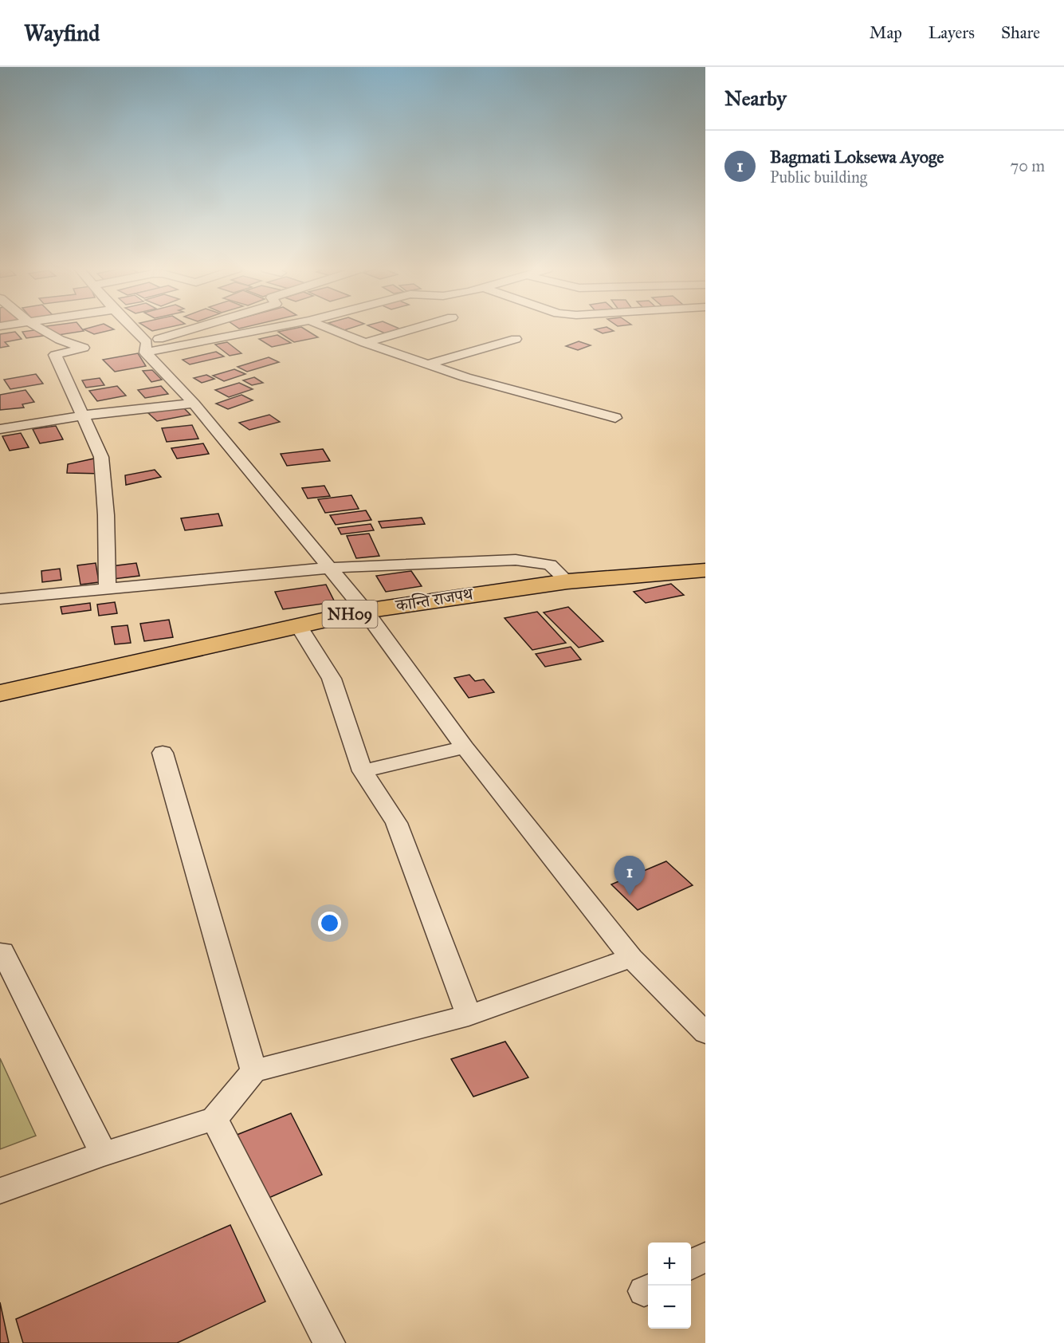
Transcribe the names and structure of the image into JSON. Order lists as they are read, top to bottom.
{
  "streets": {
    "main road": ["कान्ति राजपथ", "NH09"]
  },
  "page": {
    "header": "Wayfind",
    "nav": ["Map", "Layers", "Share"],
    "heading": "Nearby",
    "list": [
      {
        "mark": "1",
        "name": "Bagmati Loksewa Ayoge",
        "note": "Public building",
        "value": "70 m"
      }
    ],
    "pins": "1",
    "map_buttons": ["+", "−"]
  }
}
